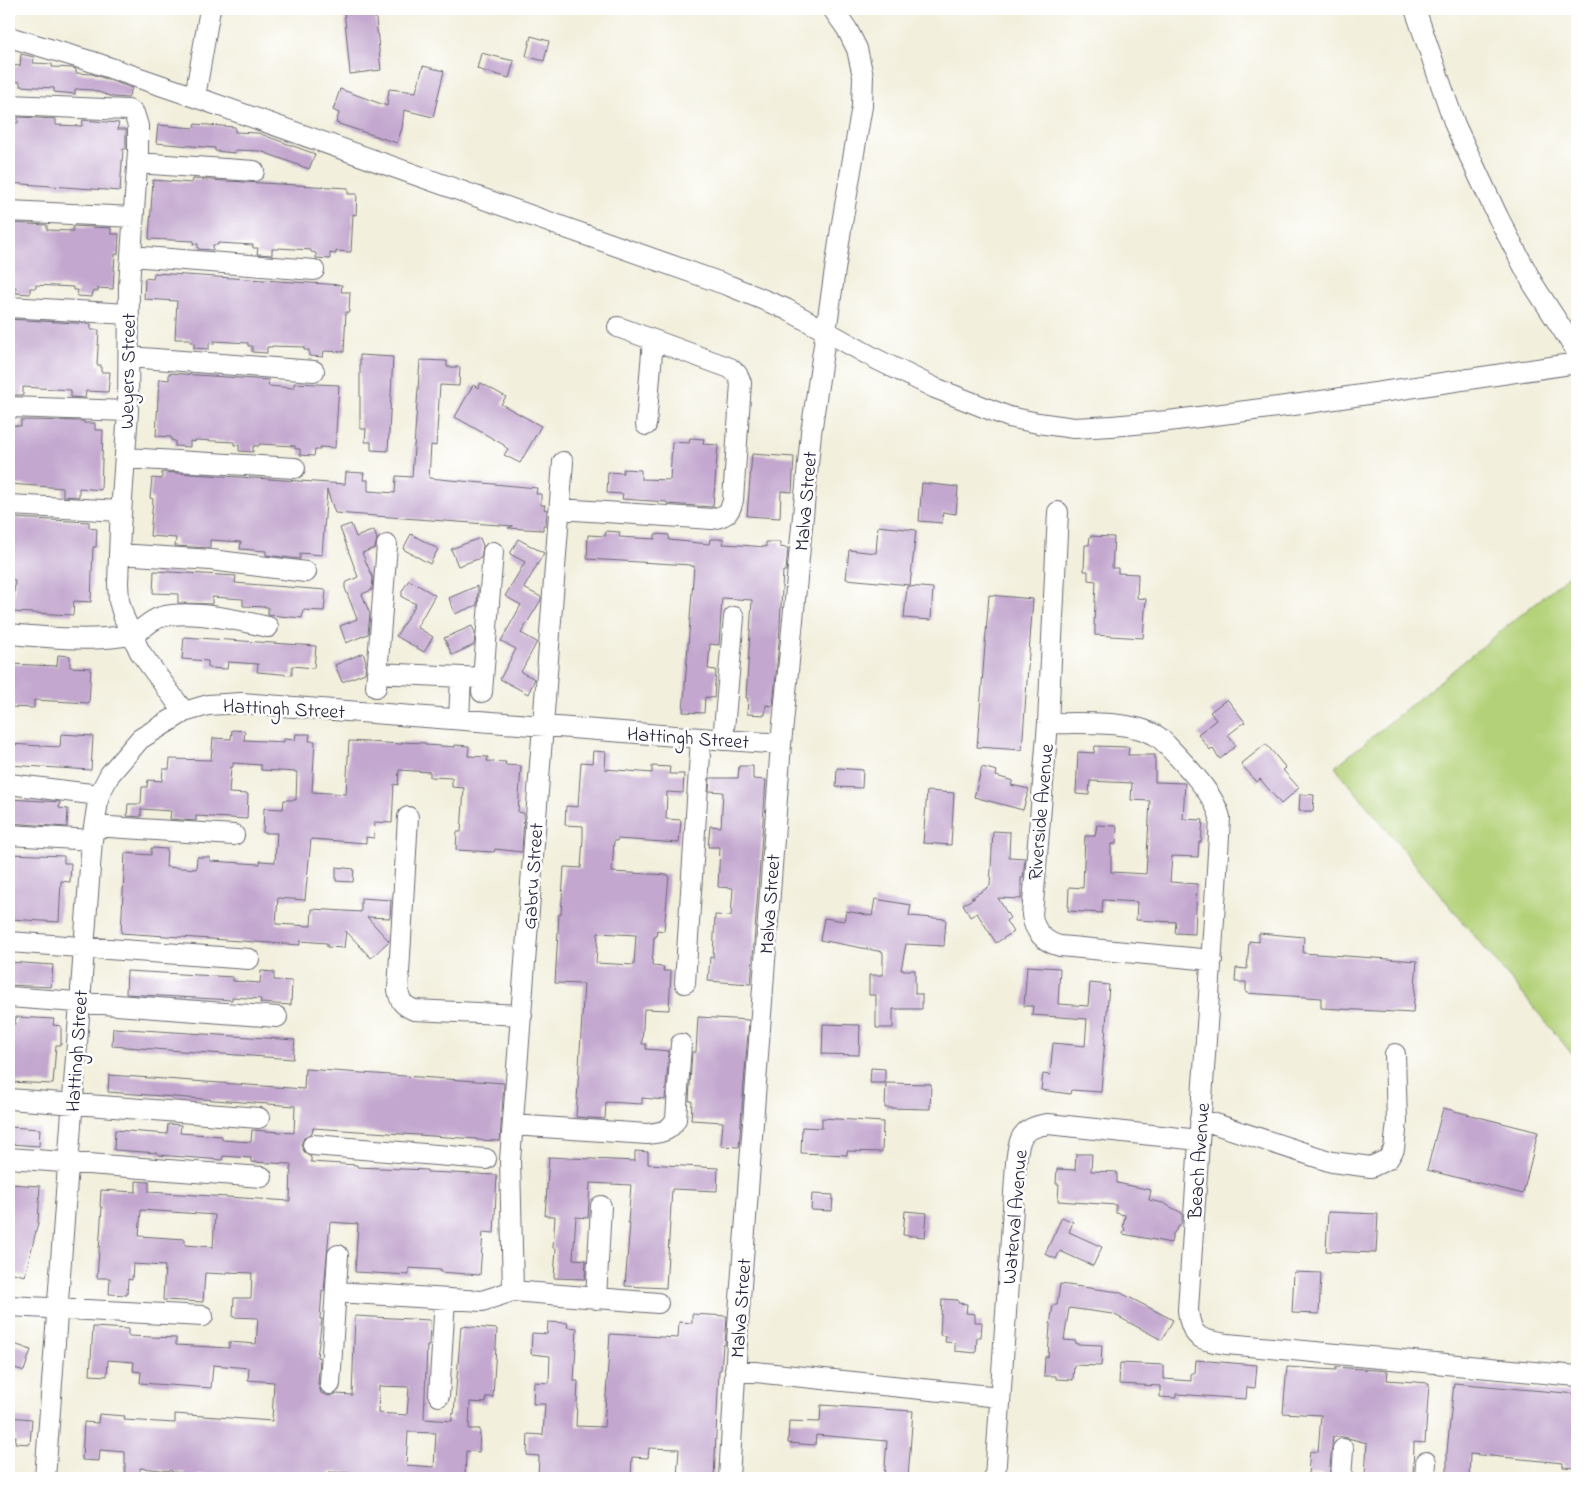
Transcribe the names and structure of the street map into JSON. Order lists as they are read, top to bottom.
{
  "streets": {
    "street": [
      "Weyers Street",
      "Malva Street",
      "Hattingh Street",
      "Riverside Avenue",
      "Gabru Street",
      "Beach Avenue",
      "Waterval Avenue"
    ]
  },
  "crossings": [
    ["Weyers Street", "Hattingh Street"],
    ["Malva Street", "Hattingh Street"],
    ["Hattingh Street", "Gabru Street"],
    ["Riverside Avenue", "Beach Avenue"],
    ["Beach Avenue", "Waterval Avenue"]
  ]
}
